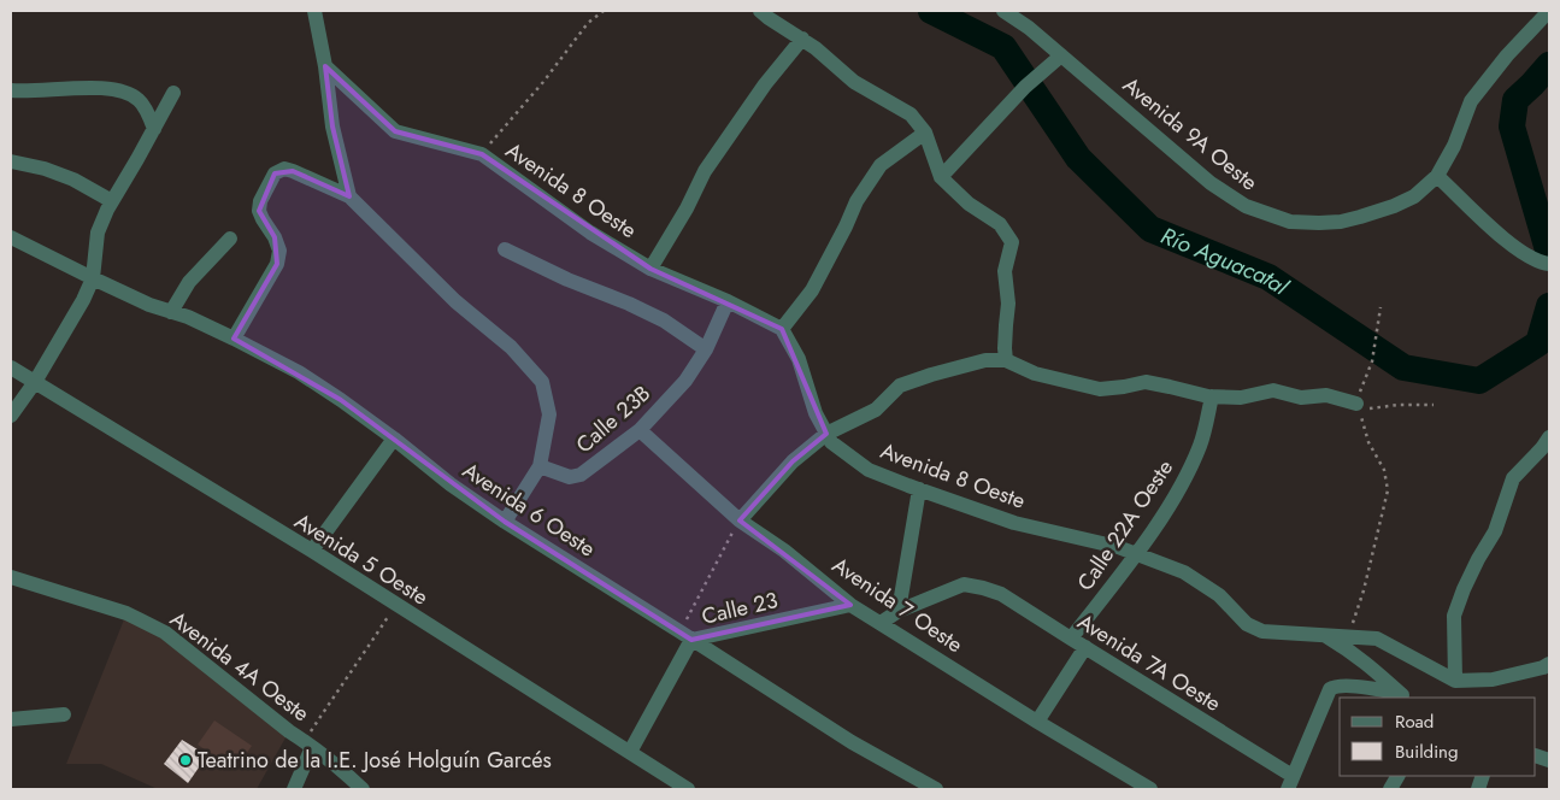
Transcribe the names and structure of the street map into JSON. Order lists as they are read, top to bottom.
{
  "streets": {
    "street": [
      "Avenida 9A Oeste",
      "Avenida 8 Oeste",
      "Calle 23B",
      "Avenida 6 Oeste",
      "Calle 22A Oeste",
      "Avenida 5 Oeste",
      "Avenida 7 Oeste",
      "Calle 23",
      "Avenida 7A Oeste",
      "Avenida 4A Oeste"
    ]
  },
  "crossings": [
    ["Avenida 8 Oeste", "Calle 23B"],
    ["Avenida 8 Oeste", "Calle 22A Oeste"],
    ["Calle 23B", "Avenida 7 Oeste"],
    ["Avenida 6 Oeste", "Calle 23"],
    ["Calle 22A Oeste", "Avenida 7A Oeste"],
    ["Avenida 5 Oeste", "Calle 23"],
    ["Avenida 7 Oeste", "Calle 23"]
  ],
  "water": ["Río Aguacatal"],
  "places": ["Teatrino de la I.E. José Holguín Garcés"],
  "legend": ["Road", "Building"]
}
